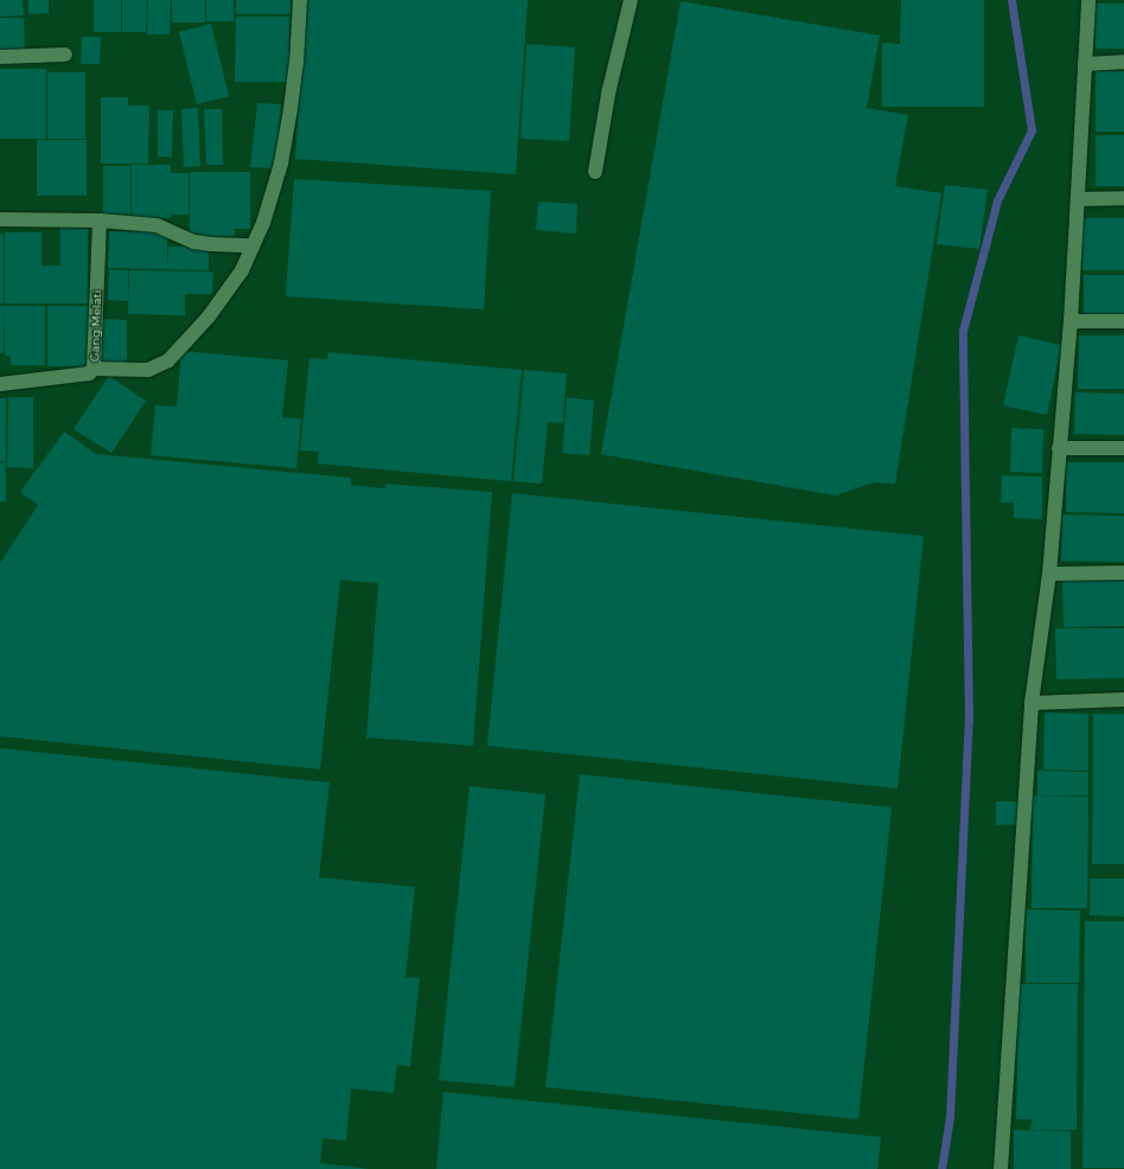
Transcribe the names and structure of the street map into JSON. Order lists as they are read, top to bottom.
{
  "streets": {
    "street": ["Gang Melati"]
  }
}
